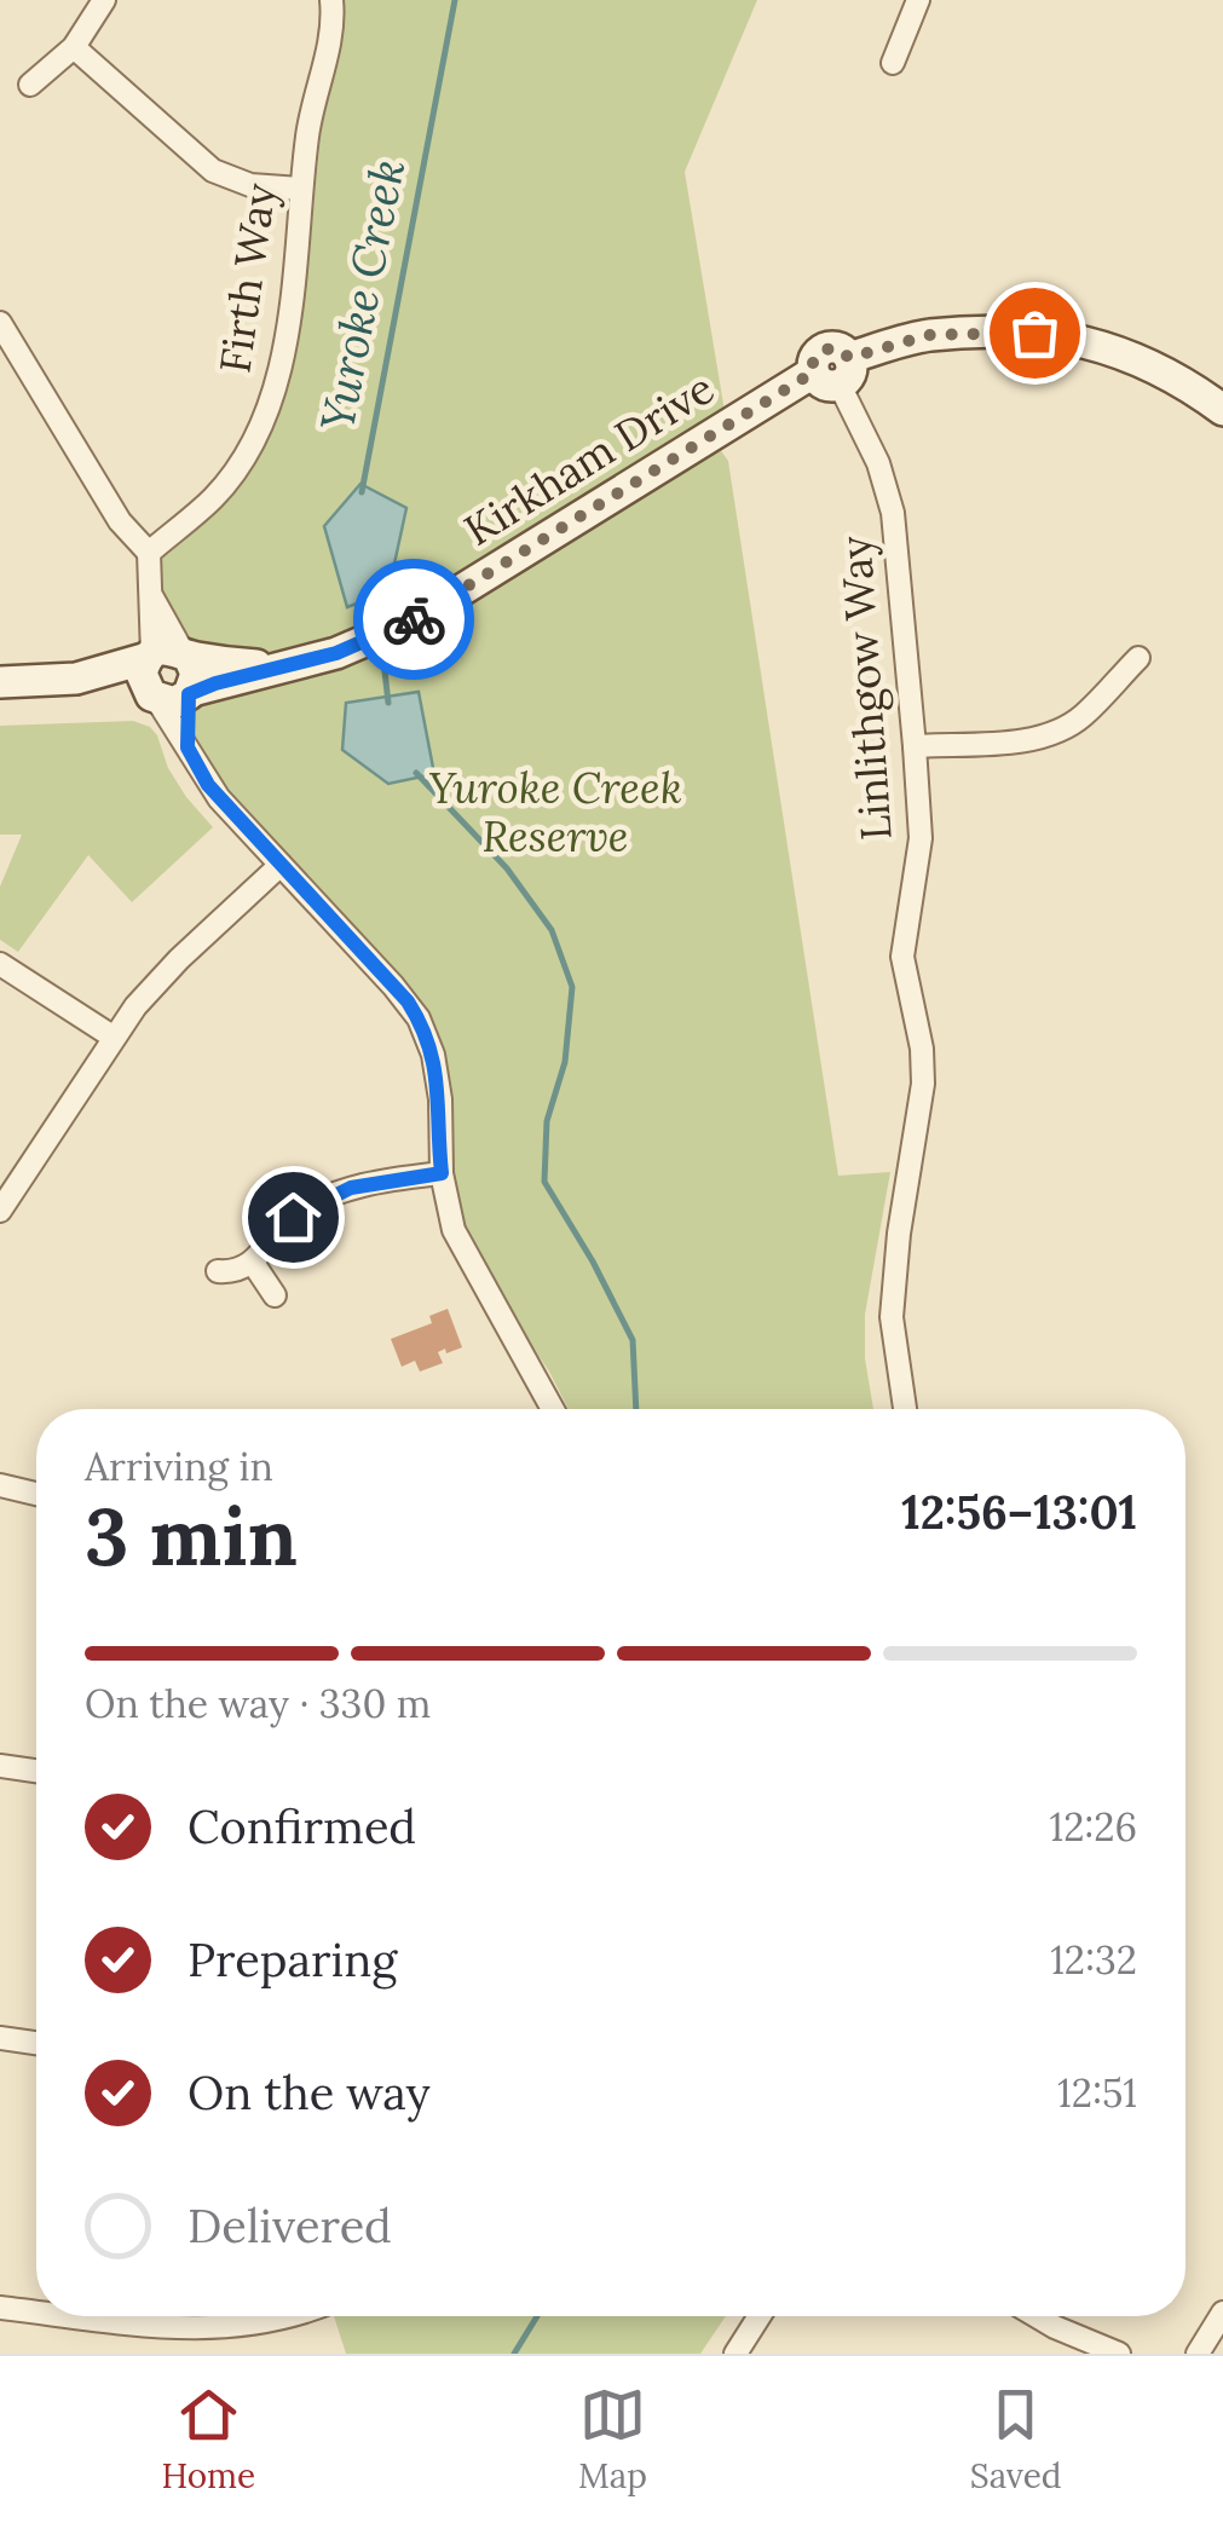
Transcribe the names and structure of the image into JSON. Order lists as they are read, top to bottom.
{
  "streets": {
    "street": ["Firth Way", "Kirkham Drive", "Linlithgow Way"]
  },
  "crossings": [
    ["Kirkham Drive", "Linlithgow Way"]
  ],
  "water": ["Yuroke Creek"],
  "parks": ["Yuroke Creek Reserve"],
  "page": {
    "heading": ["3 min", "Arriving in", "12:56–13:01"],
    "bar": "On the way · 330 m",
    "list": [
      ["Confirmed", "12:26"],
      ["Preparing", "12:32"],
      ["On the way", "12:51"],
      "Delivered"
    ],
    "tabs": ["Home", "Map", "Saved"]
  }
}
